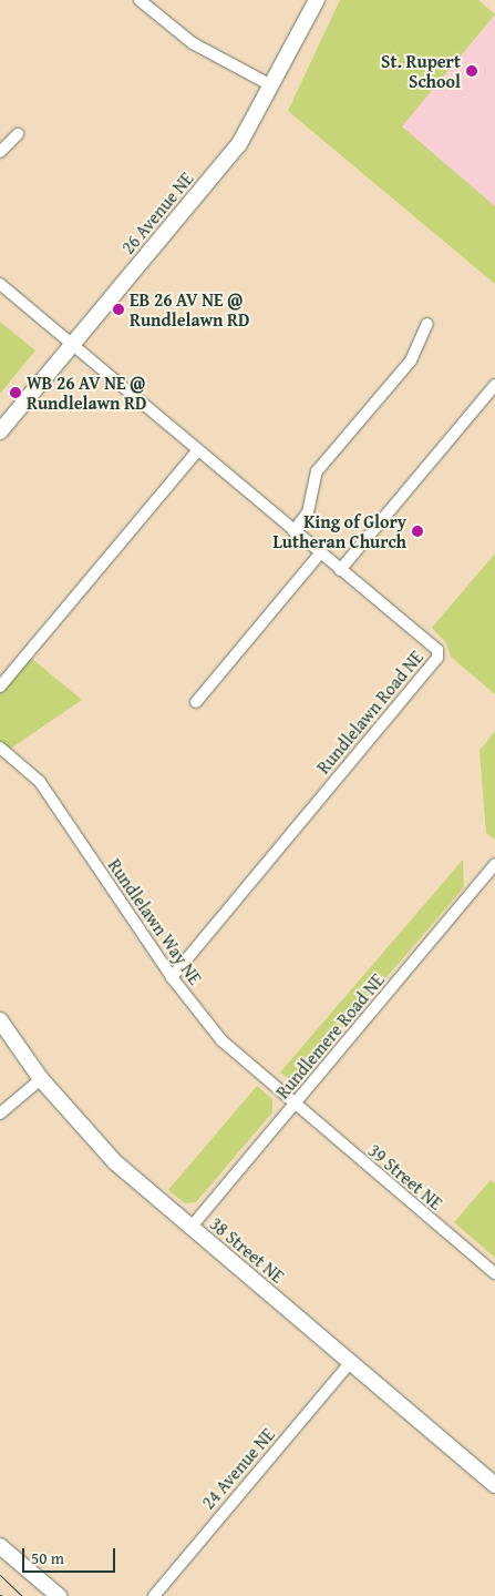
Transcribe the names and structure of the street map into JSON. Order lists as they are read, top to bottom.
{
  "streets": {
    "street": [
      "26 Avenue NE",
      "Rundlelawn Road NE",
      "Rundlelawn Way NE",
      "Rundlemere Road NE",
      "39 Street NE",
      "38 Street NE",
      "24 Avenue NE"
    ]
  },
  "crossings": [
    ["26 Avenue NE", "Rundlelawn Road NE"],
    ["Rundlelawn Road NE", "Rundlelawn Way NE"],
    ["Rundlelawn Way NE", "Rundlemere Road NE"],
    ["Rundlelawn Way NE", "39 Street NE"],
    ["Rundlemere Road NE", "39 Street NE"],
    ["Rundlemere Road NE", "38 Street NE"],
    ["38 Street NE", "24 Avenue NE"]
  ],
  "places": [
    "St. Rupert School",
    "EB 26 AV NE @ Rundlelawn RD",
    "WB 26 AV NE @ Rundlelawn RD",
    "King of Glory Lutheran Church"
  ],
  "scale_bar": "50 m"
}
